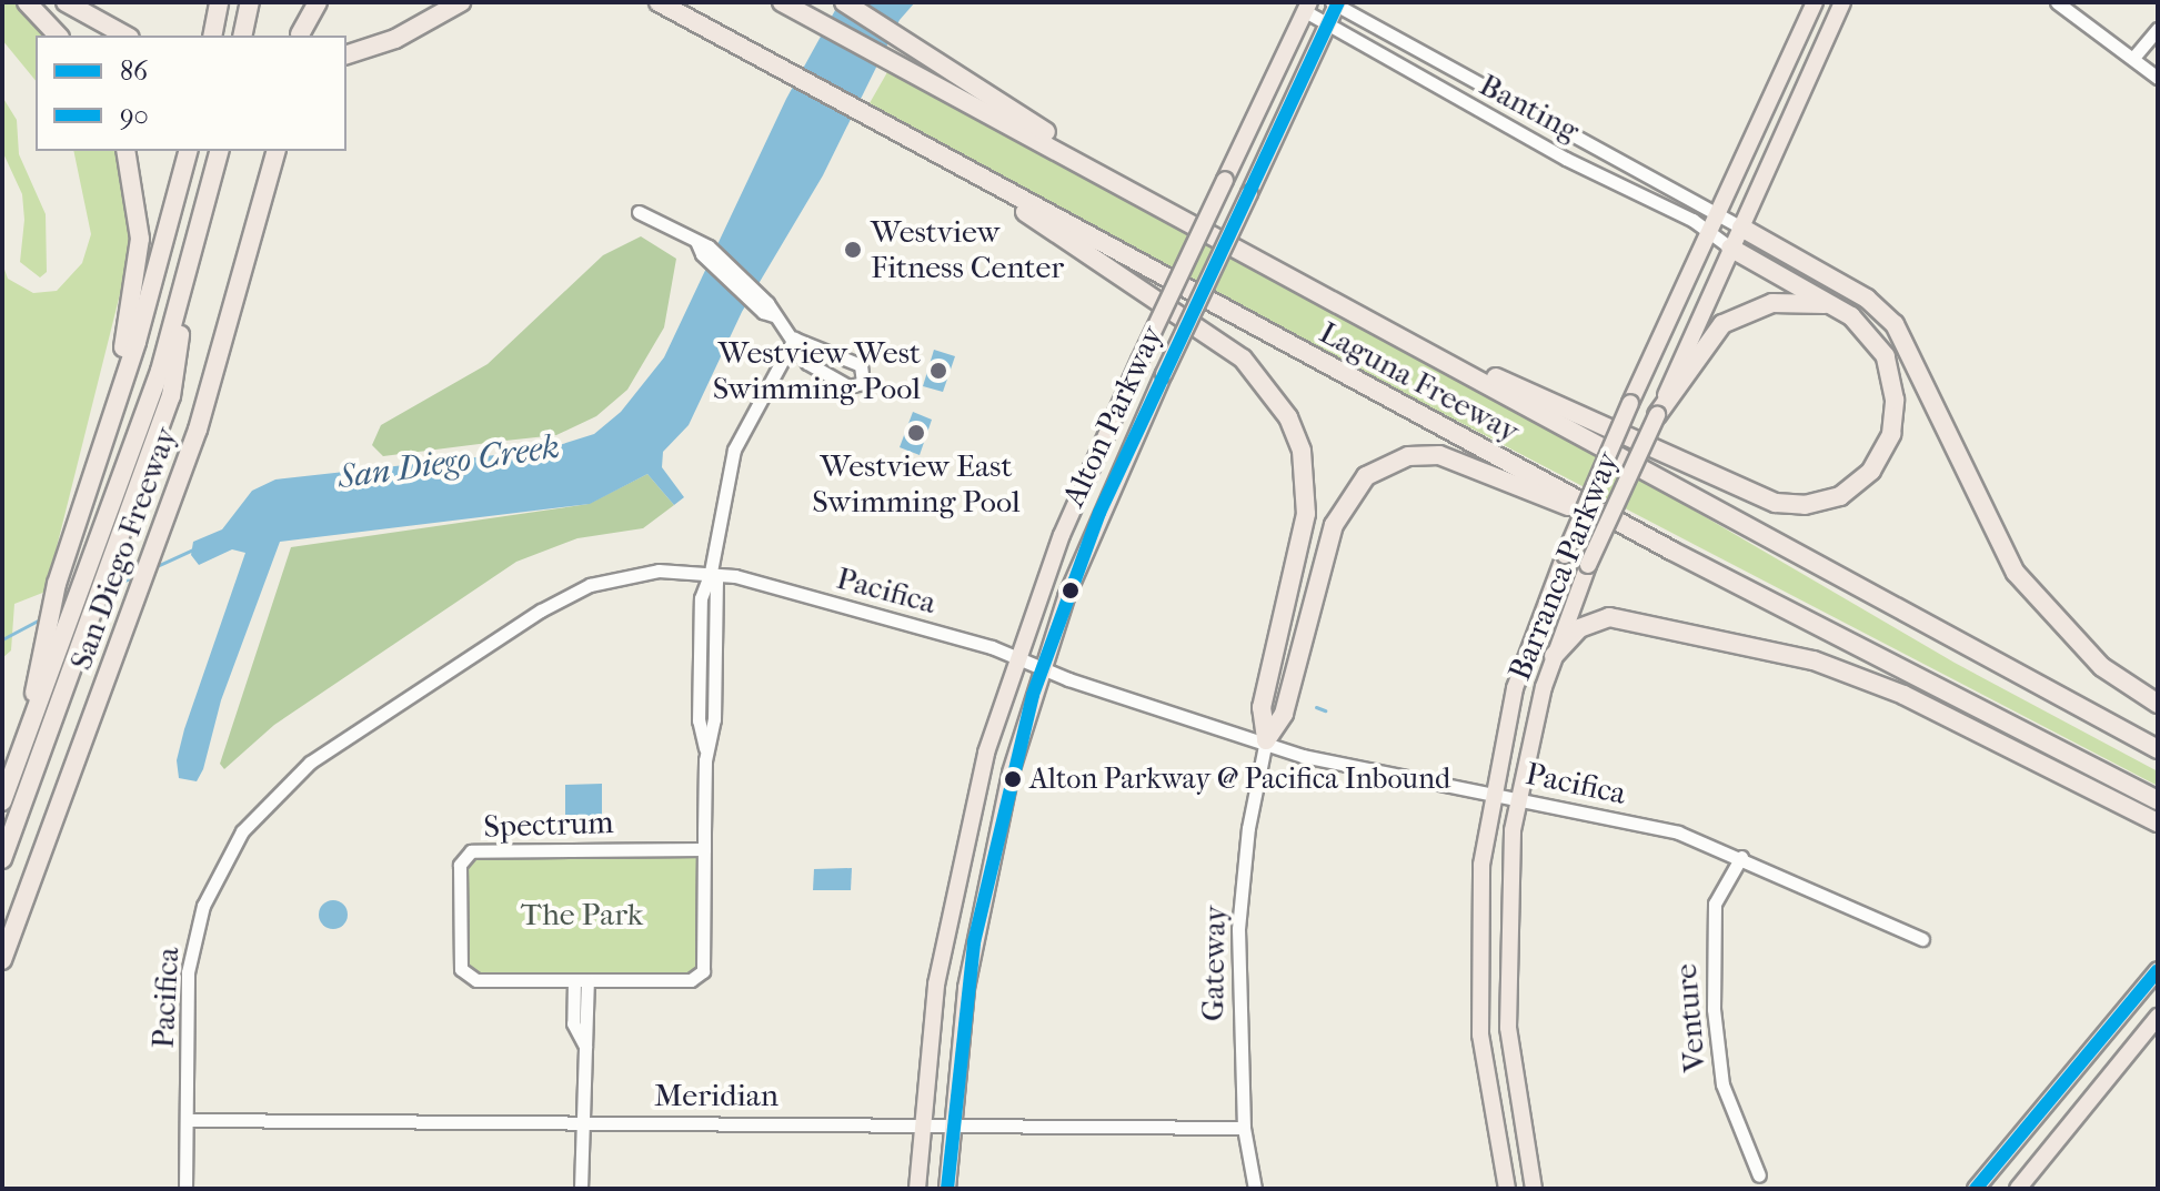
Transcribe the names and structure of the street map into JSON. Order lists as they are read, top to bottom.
{
  "streets": {
    "highway": ["Laguna Freeway", "San Diego Freeway"],
    "main road": ["Alton Parkway", "Barranca Parkway"],
    "street": [
      "Banting",
      "Pacifica",
      "Spectrum",
      "Gateway",
      "Venture",
      "Meridian"
    ]
  },
  "crossings": [
    ["Banting", "Alton Parkway"],
    ["Banting", "Barranca Parkway"],
    ["Alton Parkway", "Pacifica"],
    ["Alton Parkway", "Meridian"],
    ["Barranca Parkway", "Pacifica"],
    ["Pacifica", "Spectrum"],
    ["Pacifica", "Gateway"],
    ["Pacifica", "Venture"],
    ["Pacifica", "Meridian"],
    ["Gateway", "Meridian"]
  ],
  "water": ["San Diego Creek"],
  "parks": ["The Park"],
  "places": [
    "Westview Fitness Center",
    "Westview West Swimming Pool",
    "Westview East Swimming Pool",
    "Alton Parkway @ Pacifica Inbound"
  ],
  "lines": ["transit line 86", "transit line 90"],
  "legend": ["86", "90"]
}
